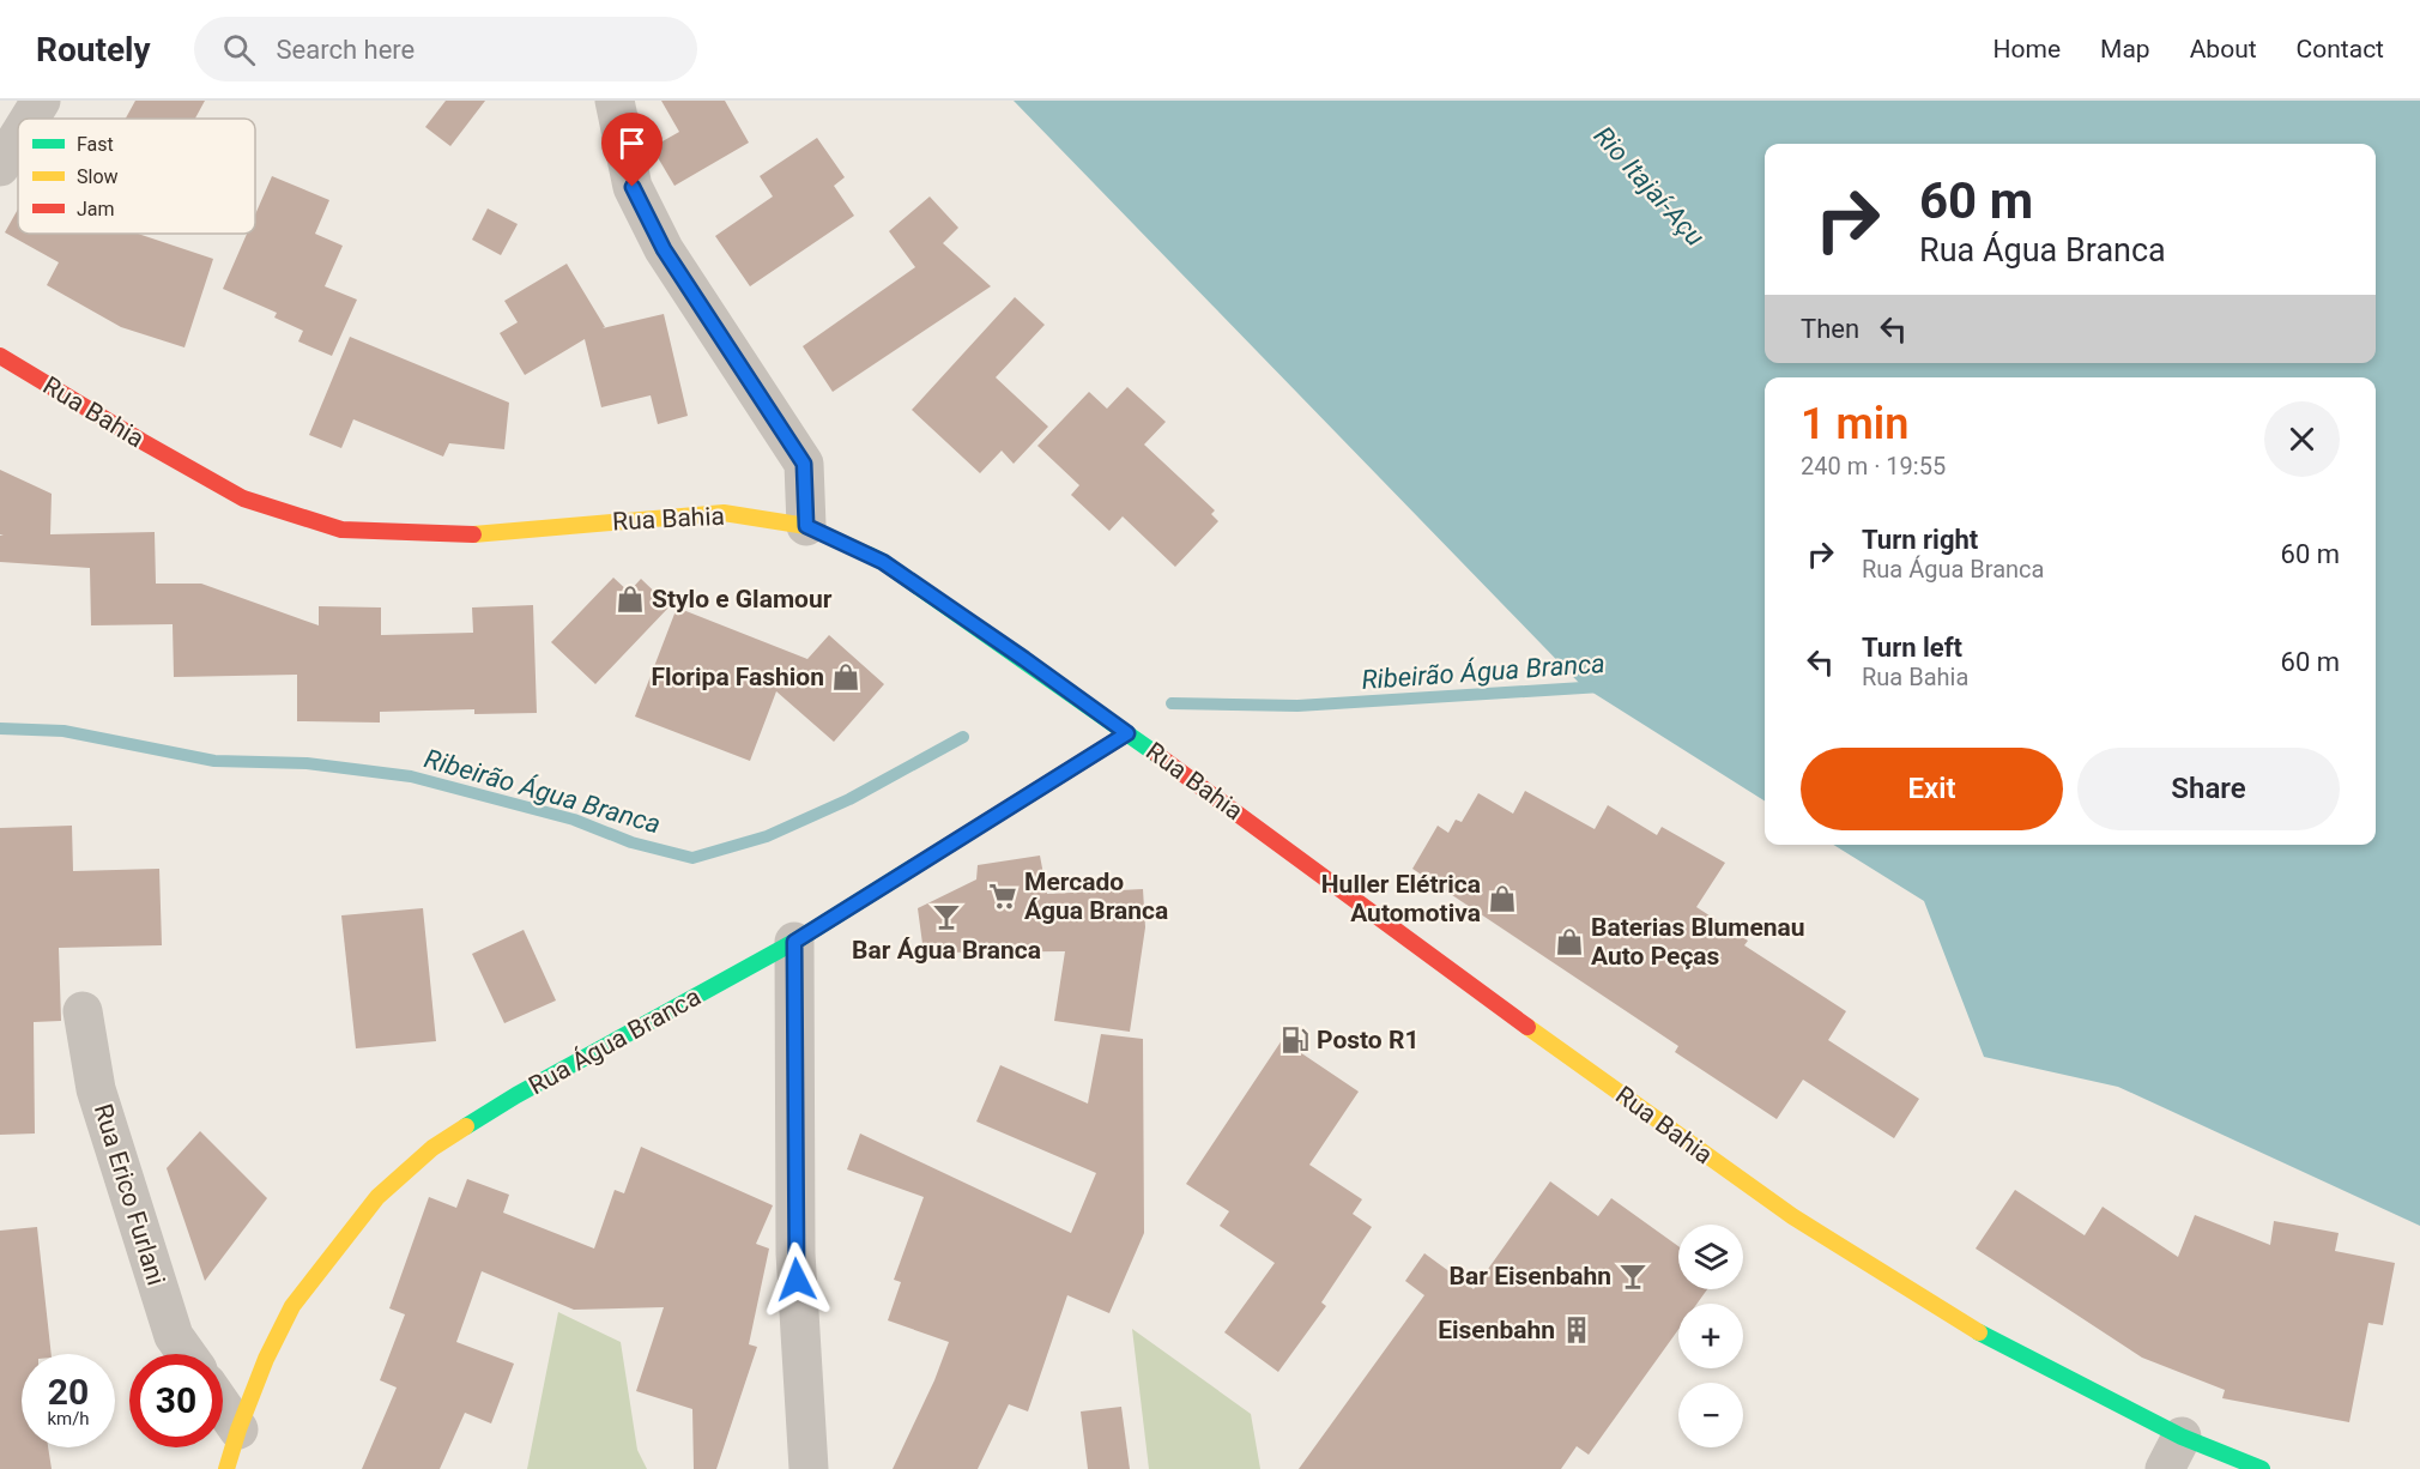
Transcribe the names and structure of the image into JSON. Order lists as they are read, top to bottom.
{
  "streets": {
    "main road": ["Rua Bahia", "Rua Água Branca"],
    "street": ["Rua Erico Furlani"]
  },
  "crossings": [
    ["Rua Bahia", "Rua Água Branca"]
  ],
  "water": ["Rio Itajaí-Açu", "Ribeirão Água Branca"],
  "places": {
    "shop": [
      "Stylo e Glamour",
      "Floripa Fashion",
      "Huller Elétrica Automotiva",
      "Baterias Blumenau Auto Peças"
    ],
    "supermarket": ["Mercado Água Branca"],
    "bar": ["Bar Água Branca", "Bar Eisenbahn"],
    "fuel station": ["Posto R1"],
    "building": ["Eisenbahn"]
  },
  "legend": ["Fast", "Slow", "Jam"],
  "page": {
    "header": "Routely",
    "search": "Search here",
    "nav": [
      "Home",
      "Map",
      "About",
      "Contact"
    ],
    "turn": ["60 m", "Rua Água Branca"],
    "then": "Then",
    "heading": ["1 min", "240 m · 19:55"],
    "list": [
      {
        "name": "Turn right",
        "note": "Rua Água Branca",
        "value": "60 m"
      },
      {
        "name": "Turn left",
        "note": "Rua Bahia",
        "value": "60 m"
      }
    ],
    "buttons": ["Exit", "Share"],
    "map_buttons": ["+", "−"],
    "speed": "20 km/h",
    "limit": "30"
  }
}
